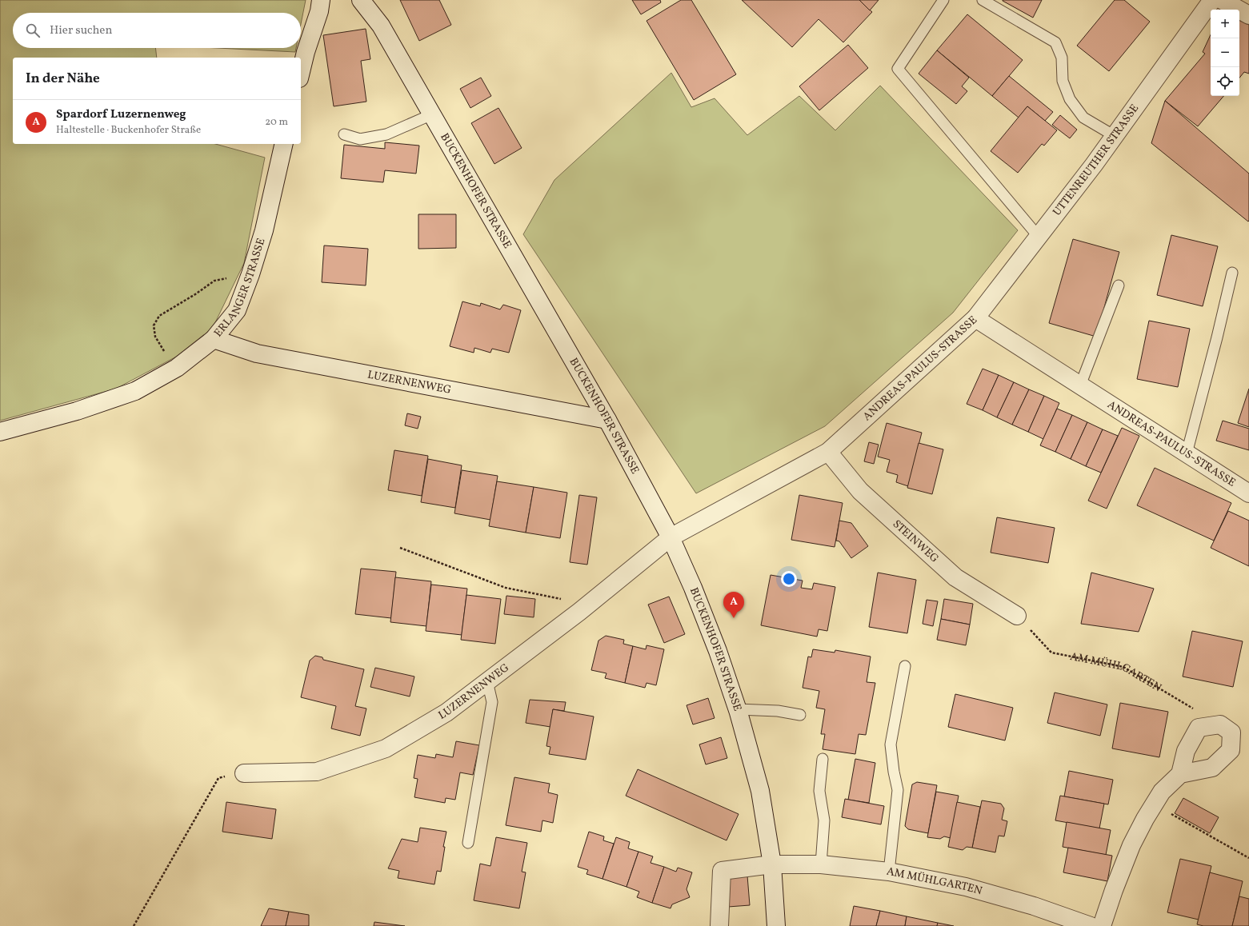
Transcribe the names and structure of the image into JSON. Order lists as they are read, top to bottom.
{
  "streets": {
    "street": [
      "UTTENREUTHER STRASSE",
      "BUCKENHOFER STRASSE",
      "ERLANGER STRASSE",
      "ANDREAS-PAULUS-STRASSE",
      "LUZERNENWEG",
      "STEINWEG",
      "AM MÜHLGARTEN"
    ]
  },
  "crossings": [
    ["UTTENREUTHER STRASSE", "ANDREAS-PAULUS-STRASSE"],
    ["BUCKENHOFER STRASSE", "ANDREAS-PAULUS-STRASSE"],
    ["BUCKENHOFER STRASSE", "LUZERNENWEG"],
    ["BUCKENHOFER STRASSE", "AM MÜHLGARTEN"],
    ["ERLANGER STRASSE", "LUZERNENWEG"],
    ["ANDREAS-PAULUS-STRASSE", "LUZERNENWEG"],
    ["ANDREAS-PAULUS-STRASSE", "STEINWEG"],
    ["STEINWEG", "AM MÜHLGARTEN"]
  ],
  "page": {
    "map_buttons": ["+", "−"],
    "search": "Hier suchen",
    "heading": "In der Nähe",
    "list": [
      {
        "mark": "A",
        "name": "Spardorf Luzernenweg",
        "note": "Haltestelle · Buckenhofer Straße",
        "value": "20 m"
      }
    ],
    "pins": "A"
  }
}
